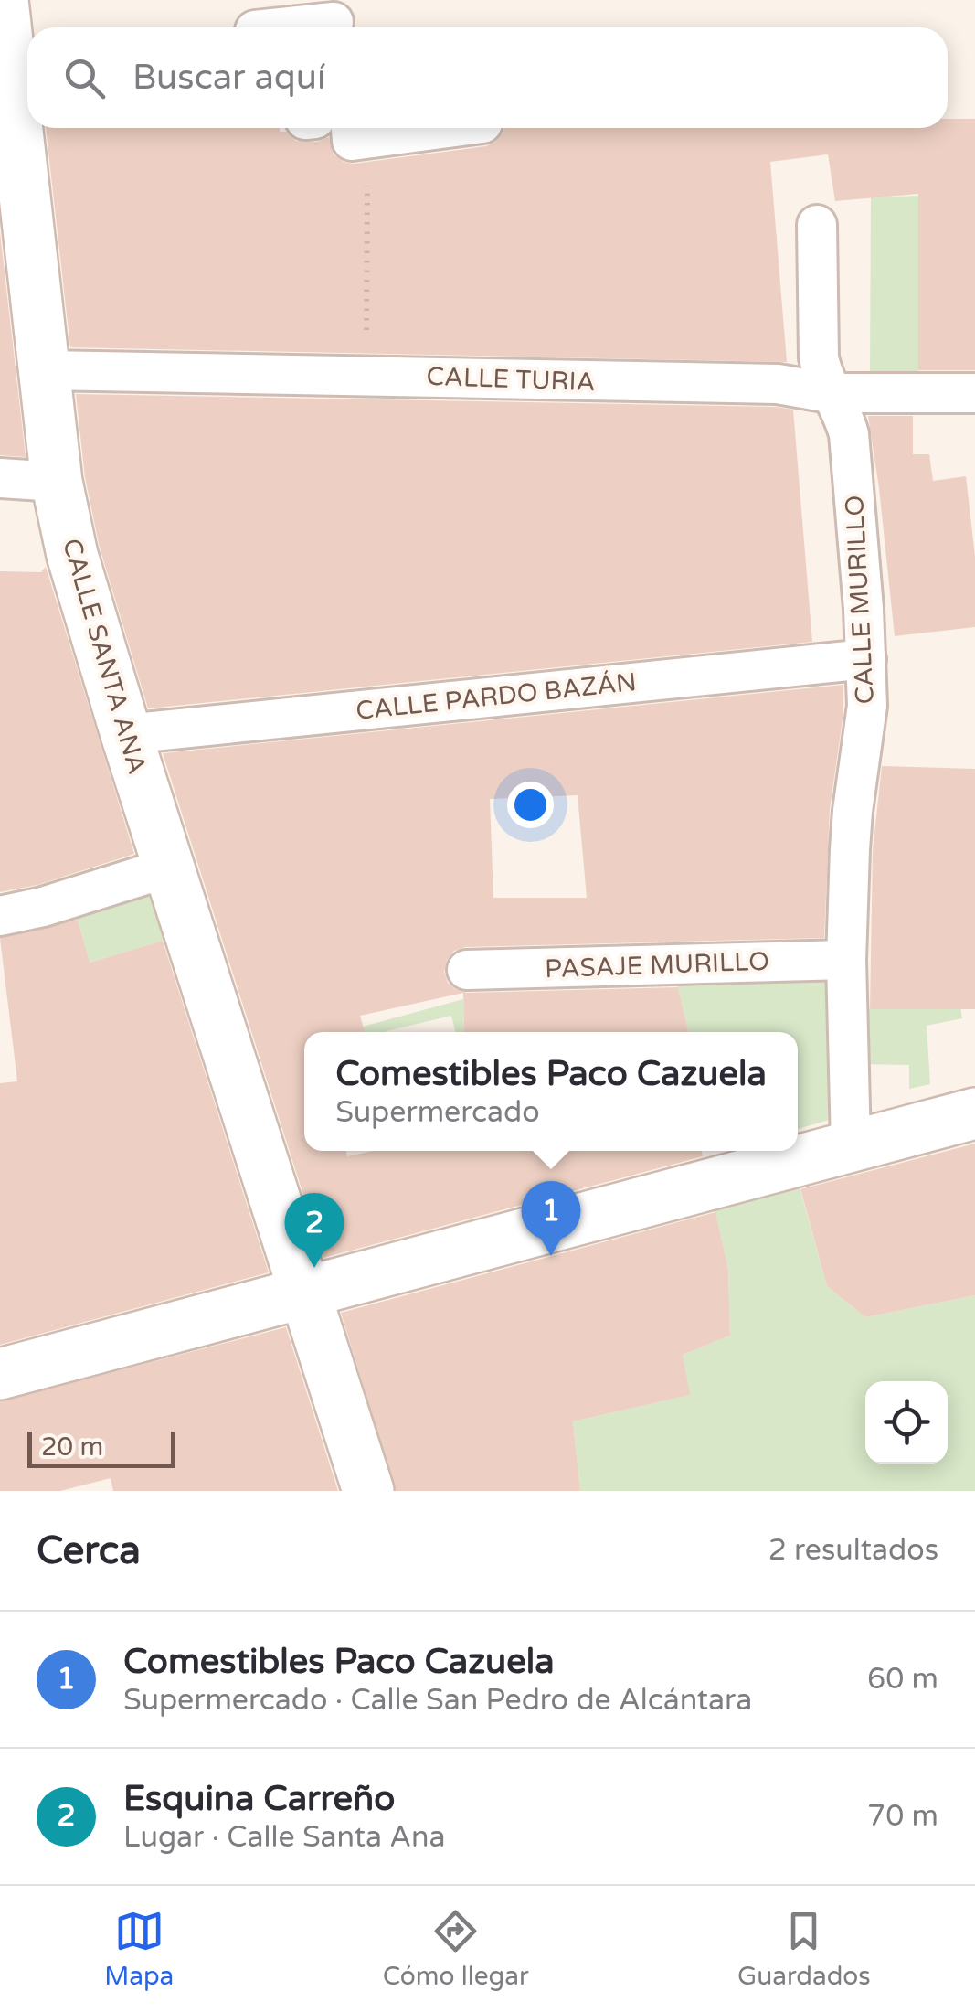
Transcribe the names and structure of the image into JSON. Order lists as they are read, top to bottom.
{
  "streets": {
    "street": [
      "CALLE TURIA",
      "CALLE MURILLO",
      "CALLE SANTA ANA",
      "CALLE PARDO BAZÁN",
      "PASAJE MURILLO"
    ]
  },
  "crossings": [
    ["CALLE TURIA", "CALLE MURILLO"],
    ["CALLE TURIA", "CALLE SANTA ANA"],
    ["CALLE MURILLO", "CALLE PARDO BAZÁN"],
    ["CALLE MURILLO", "PASAJE MURILLO"],
    ["CALLE SANTA ANA", "CALLE PARDO BAZÁN"]
  ],
  "scale_bar": "20 m",
  "page": {
    "search": "Buscar aquí",
    "popup": ["Comestibles Paco Cazuela", "Supermercado"],
    "pins": ["1", "2"],
    "scale": "20 m",
    "heading": ["Cerca", "2 resultados"],
    "list": [
      {
        "mark": "1",
        "name": "Comestibles Paco Cazuela",
        "note": "Supermercado · Calle San Pedro de Alcántara",
        "value": "60 m"
      },
      {
        "mark": "2",
        "name": "Esquina Carreño",
        "note": "Lugar · Calle Santa Ana",
        "value": "70 m"
      }
    ],
    "nav": ["Mapa", "Cómo llegar", "Guardados"]
  }
}
